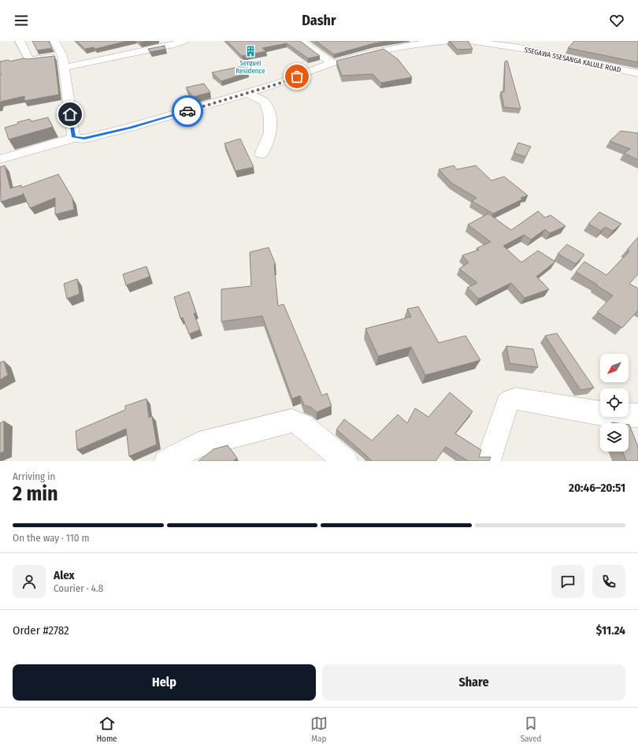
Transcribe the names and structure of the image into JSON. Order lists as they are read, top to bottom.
{
  "streets": {
    "street": ["SSEGAWA SSESANGA KALULE ROAD"]
  },
  "places": {
    "building": ["Serguei Residence"]
  },
  "north": "bottom left",
  "page": {
    "header": "Dashr",
    "heading": ["2 min", "Arriving in", "20:46–20:51"],
    "panel": [
      "Alex",
      "Courier · 4.8",
      "Order #2782",
      "$11.24"
    ],
    "bar": "On the way · 110 m",
    "buttons": ["Help", "Share"],
    "tabs": ["Home", "Map", "Saved"]
  }
}
